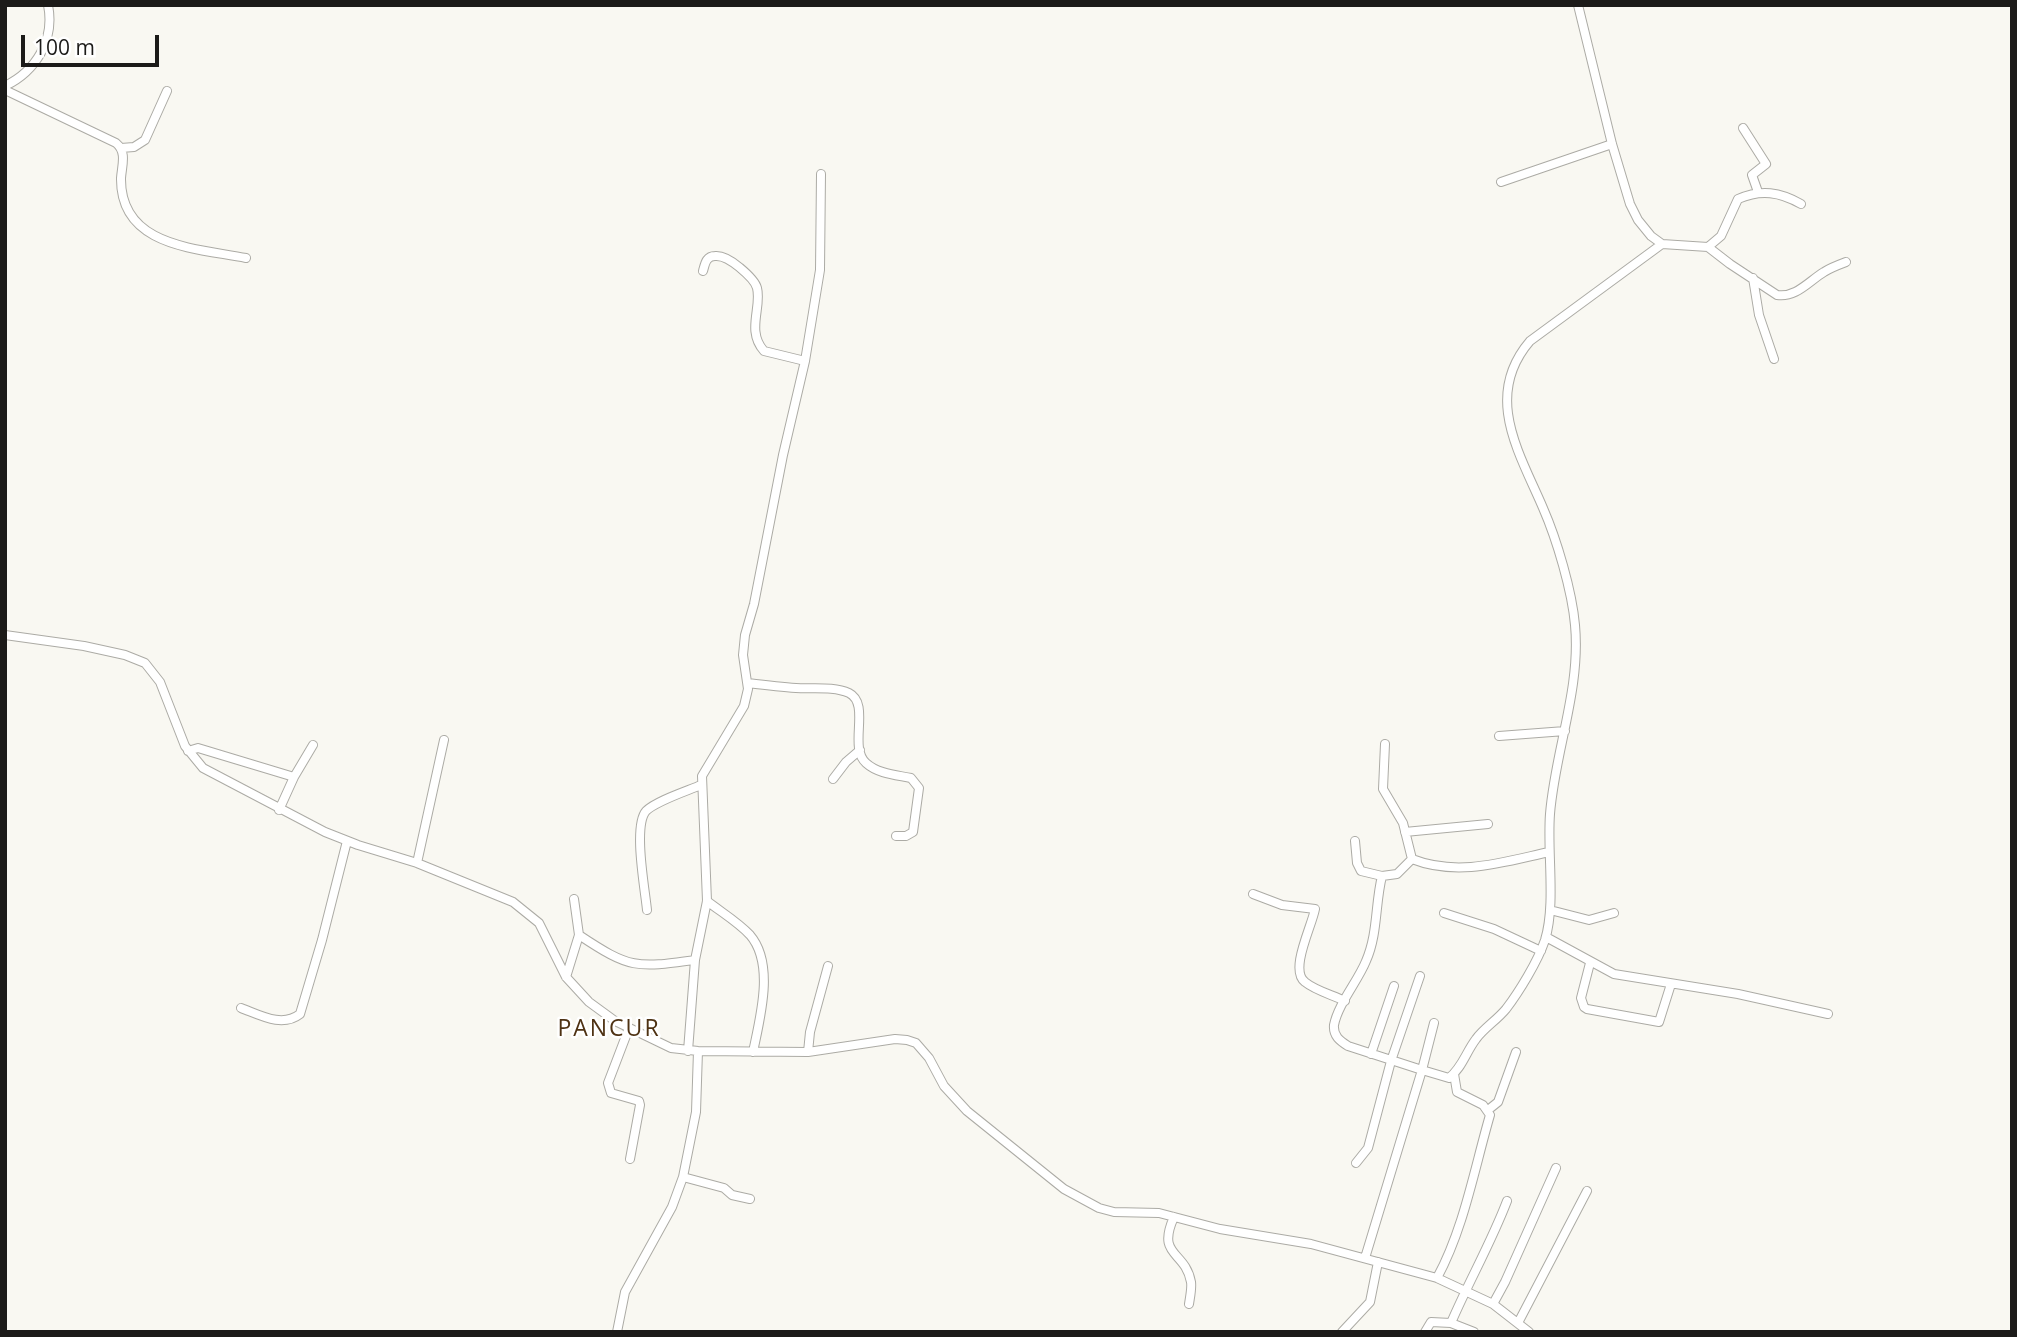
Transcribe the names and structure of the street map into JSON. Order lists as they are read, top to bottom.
{
  "districts": ["PANCUR"],
  "scale_bar": "100 m"
}
